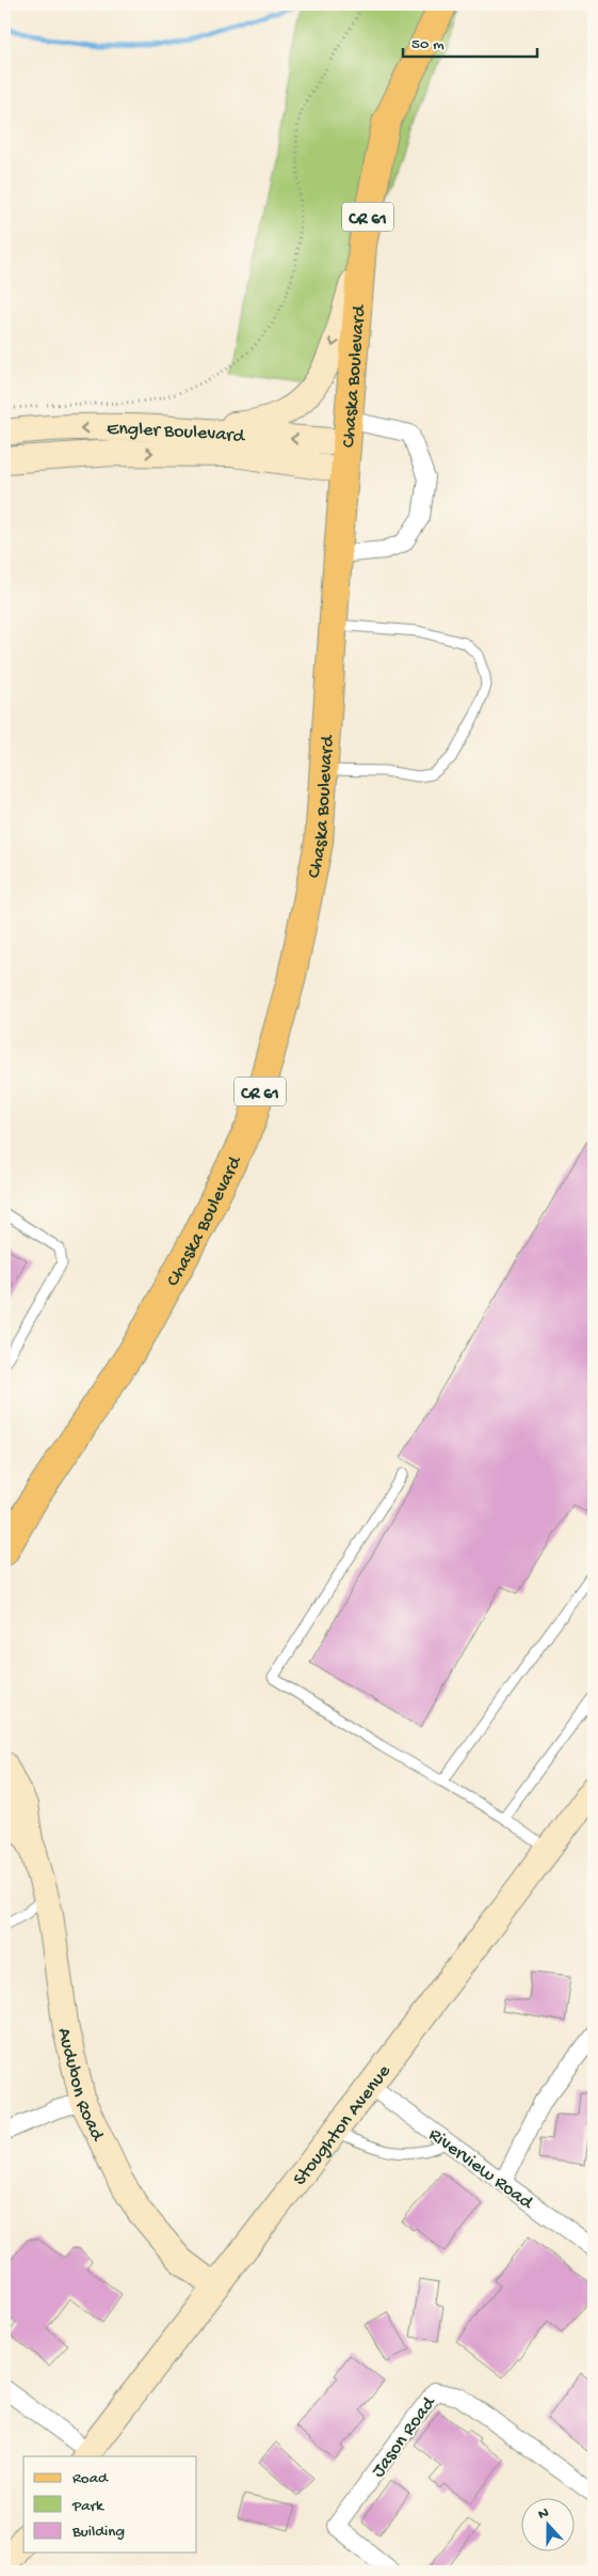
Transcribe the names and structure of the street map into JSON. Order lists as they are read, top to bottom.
{
  "streets": {
    "main road": ["CR 61", "Chaska Boulevard"],
    "street": [
      "Engler Boulevard",
      "Audubon Road",
      "Stoughton Avenue",
      "Riverview Road",
      "Jason Road"
    ]
  },
  "crossings": [
    ["Chaska Boulevard", "Engler Boulevard"],
    ["Audubon Road", "Stoughton Avenue"],
    ["Stoughton Avenue", "Riverview Road"]
  ],
  "legend": ["Road", "Park", "Building"],
  "scale_bar": "50 m",
  "north": "top"
}
